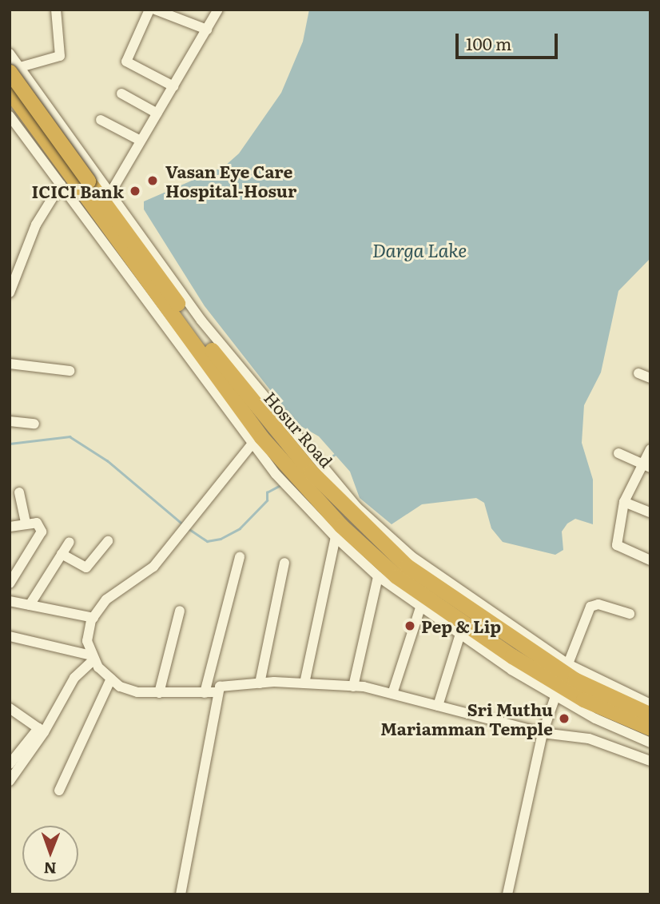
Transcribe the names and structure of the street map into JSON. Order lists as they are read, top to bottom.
{
  "streets": {
    "highway": ["Hosur Road"]
  },
  "water": ["Darga Lake"],
  "places": [
    "Vasan Eye Care Hospital-Hosur",
    "ICICI Bank",
    "Pep & Lip",
    "Sri Muthu Mariamman Temple"
  ],
  "scale_bar": "100 m",
  "north": "bottom"
}
